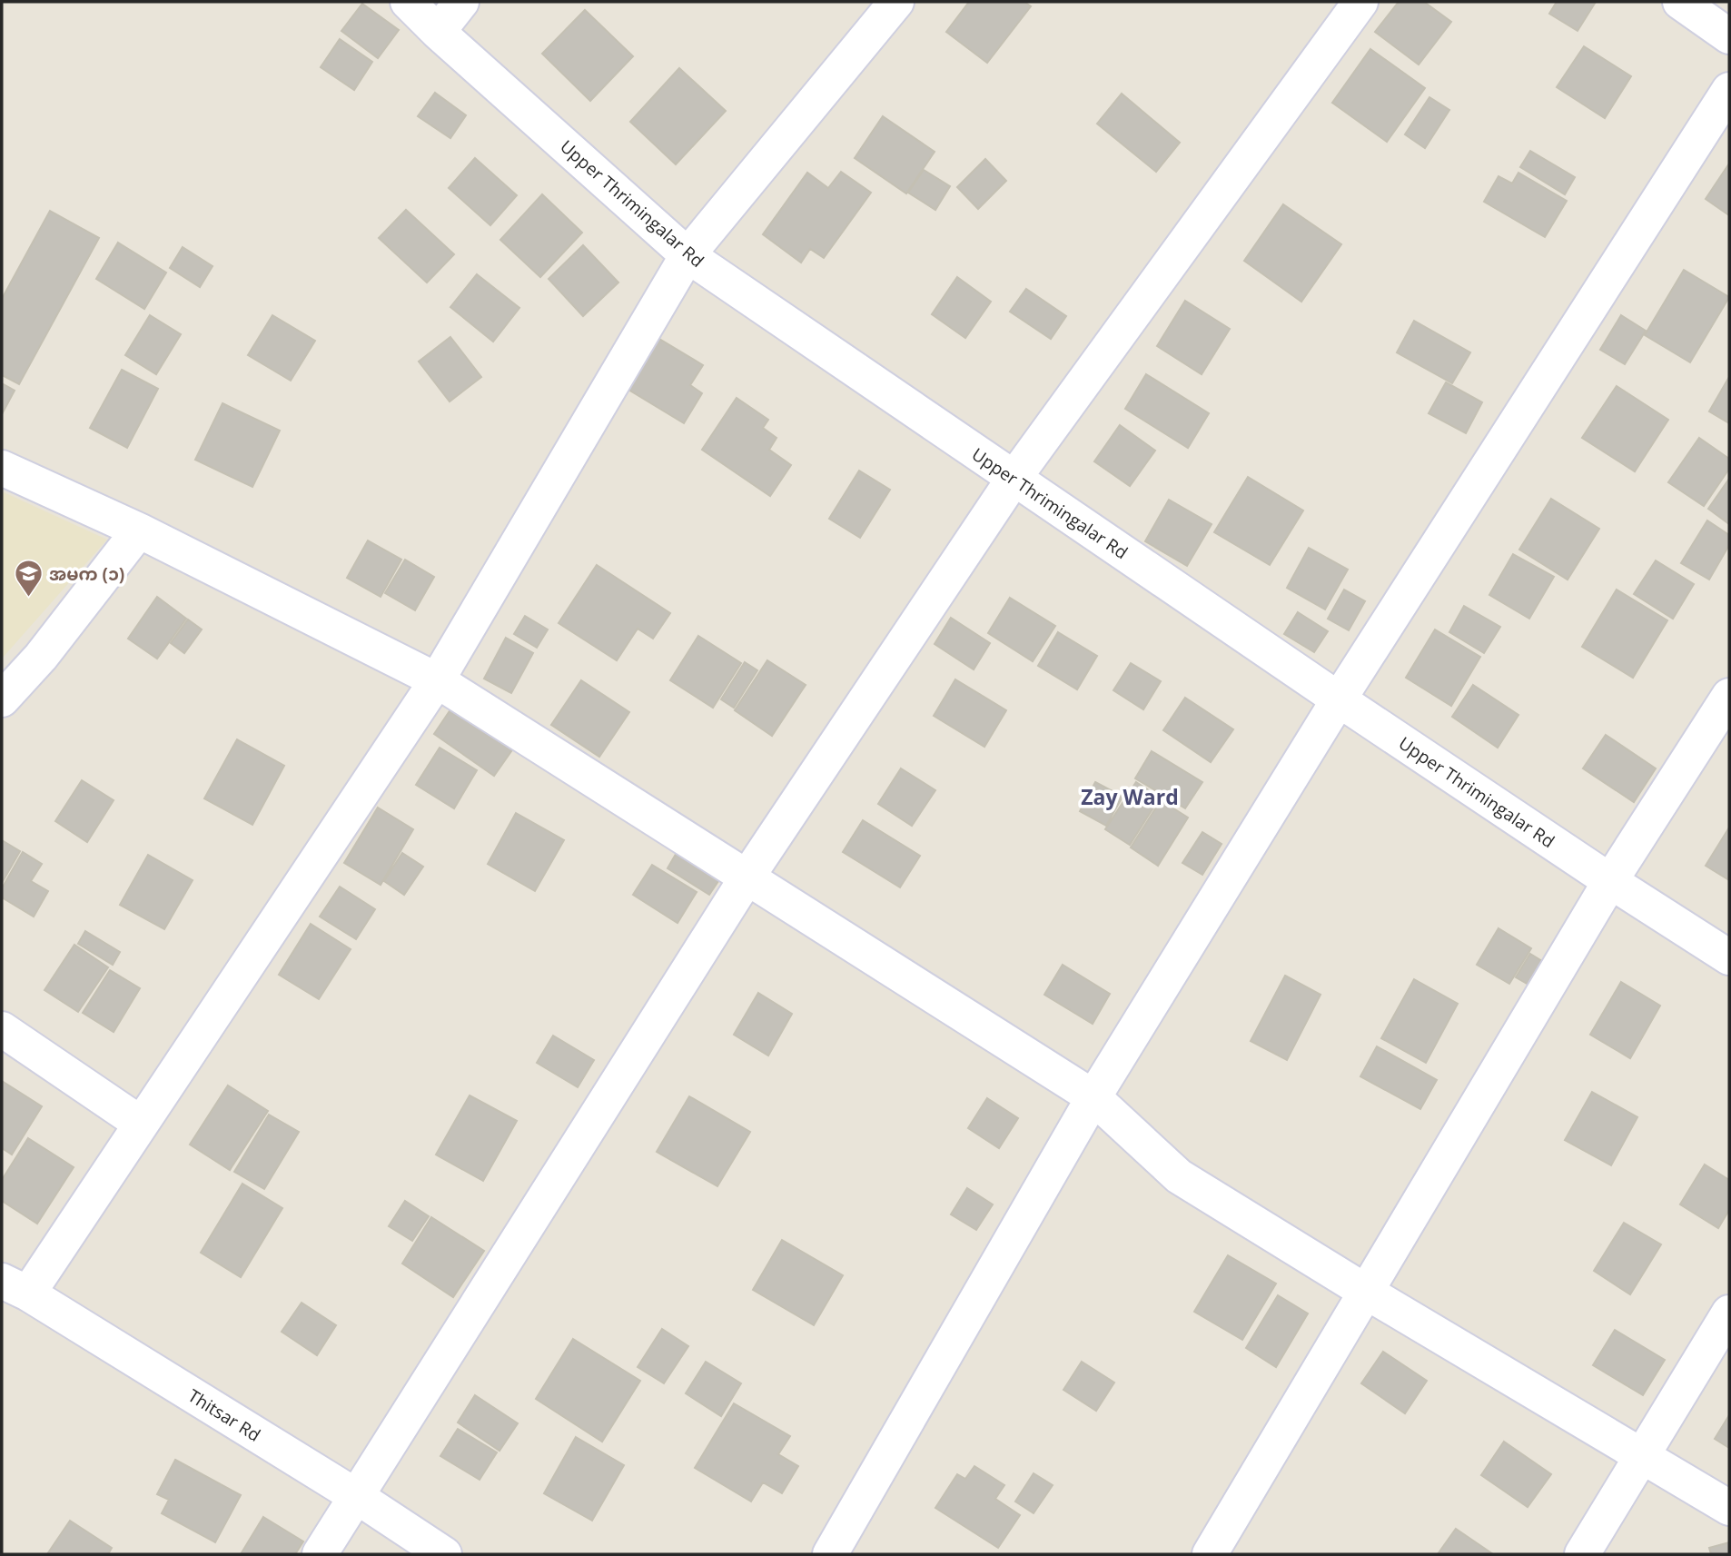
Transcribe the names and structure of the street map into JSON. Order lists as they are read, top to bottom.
{
  "streets": {
    "street": ["Upper Thrimingalar Rd", "Thitsar Rd"]
  },
  "districts": ["Zay Ward"],
  "places": {
    "school or university": ["အမက (၁)"]
  }
}
